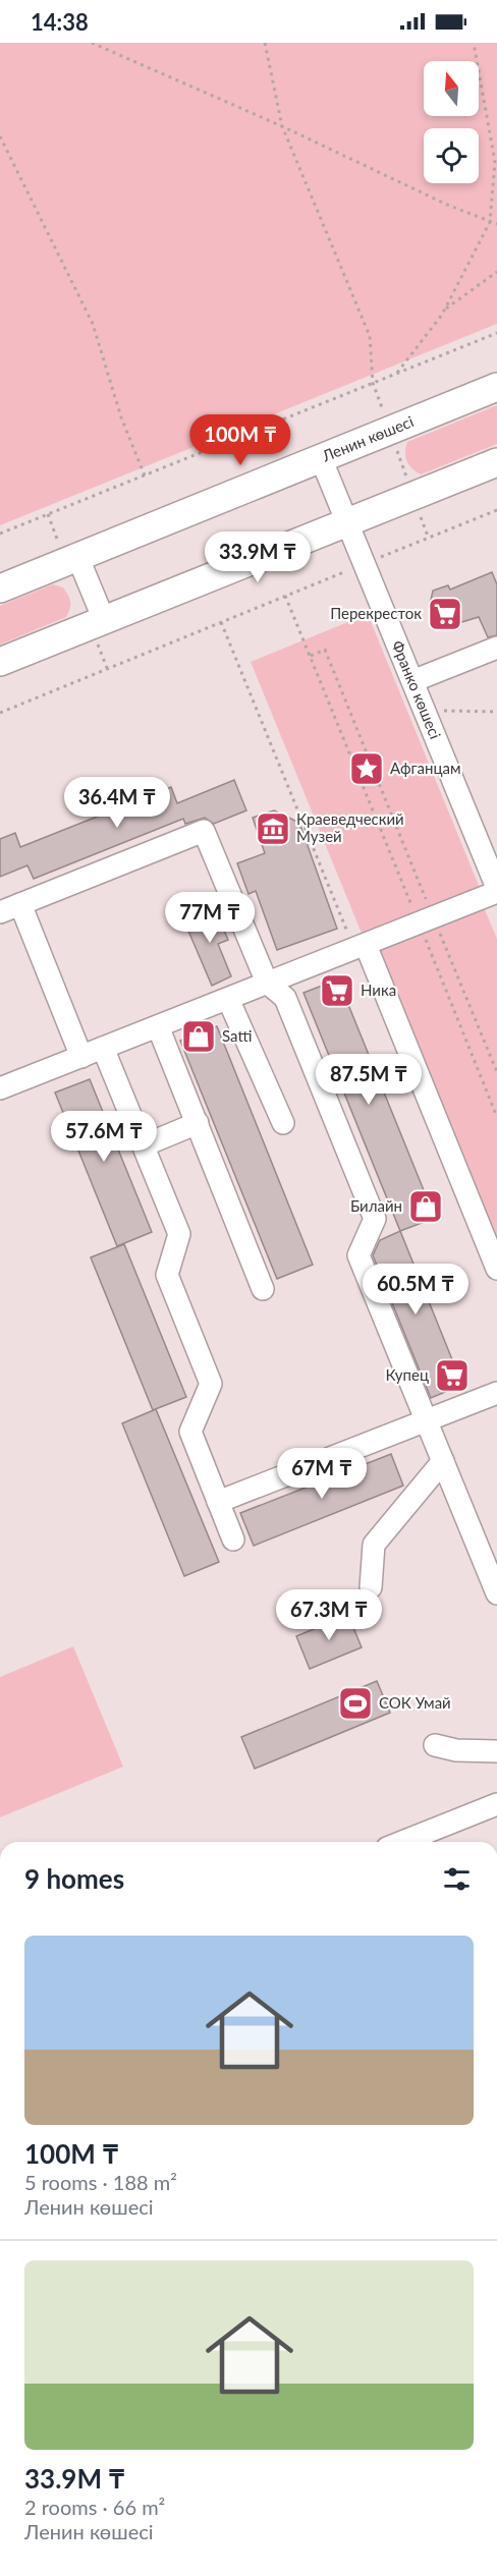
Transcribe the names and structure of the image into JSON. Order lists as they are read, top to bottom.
{
  "streets": {
    "main road": ["Ленин көшесі"],
    "street": ["Франко көшесі"]
  },
  "crossings": [
    ["Ленин көшесі", "Франко көшесі"]
  ],
  "places": {
    "supermarket": ["Перекресток", "Ника", "Купец"],
    "place": ["Афганцам"],
    "museum": ["Краеведческий Музей"],
    "shop": ["Satti", "Билайн"],
    "sports": ["СОК Умай"]
  },
  "north": "top",
  "page": {
    "status": "14:38",
    "price": [
      "100M ₸",
      "33.9M ₸",
      "36.4M ₸",
      "77M ₸",
      "87.5M ₸",
      "57.6M ₸",
      "60.5M ₸",
      "67M ₸",
      "67.3M ₸"
    ],
    "heading": "9 homes",
    "list": [
      {
        "name": "100M ₸",
        "note": "5 rooms · 188 m² · Ленин көшесі"
      },
      {
        "name": "33.9M ₸",
        "note": "2 rooms · 66 m² · Ленин көшесі"
      }
    ]
  }
}
